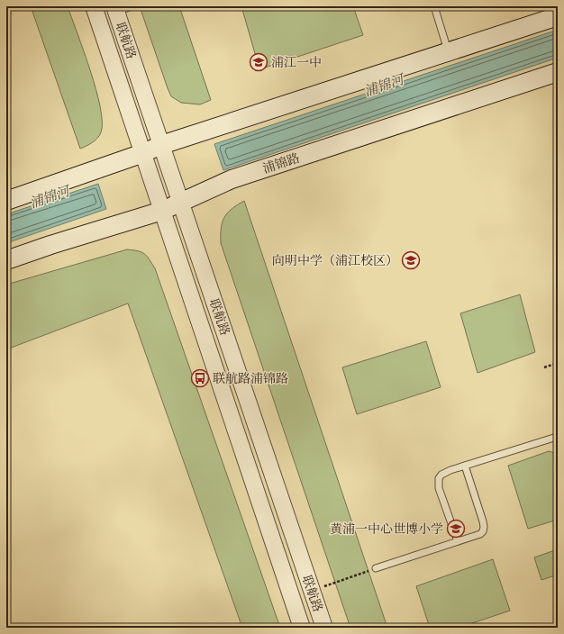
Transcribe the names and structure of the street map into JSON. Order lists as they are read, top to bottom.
{
  "streets": {
    "main road": ["浦锦路"],
    "street": ["联航路"]
  },
  "crossings": [
    ["联航路", "浦锦路"]
  ],
  "water": ["浦锦河"],
  "places": {
    "school or university": ["浦江一中", "向明中学（浦江校区）", "黄浦一中心世博小学"],
    "bus stop": ["联航路浦锦路"]
  }
}
